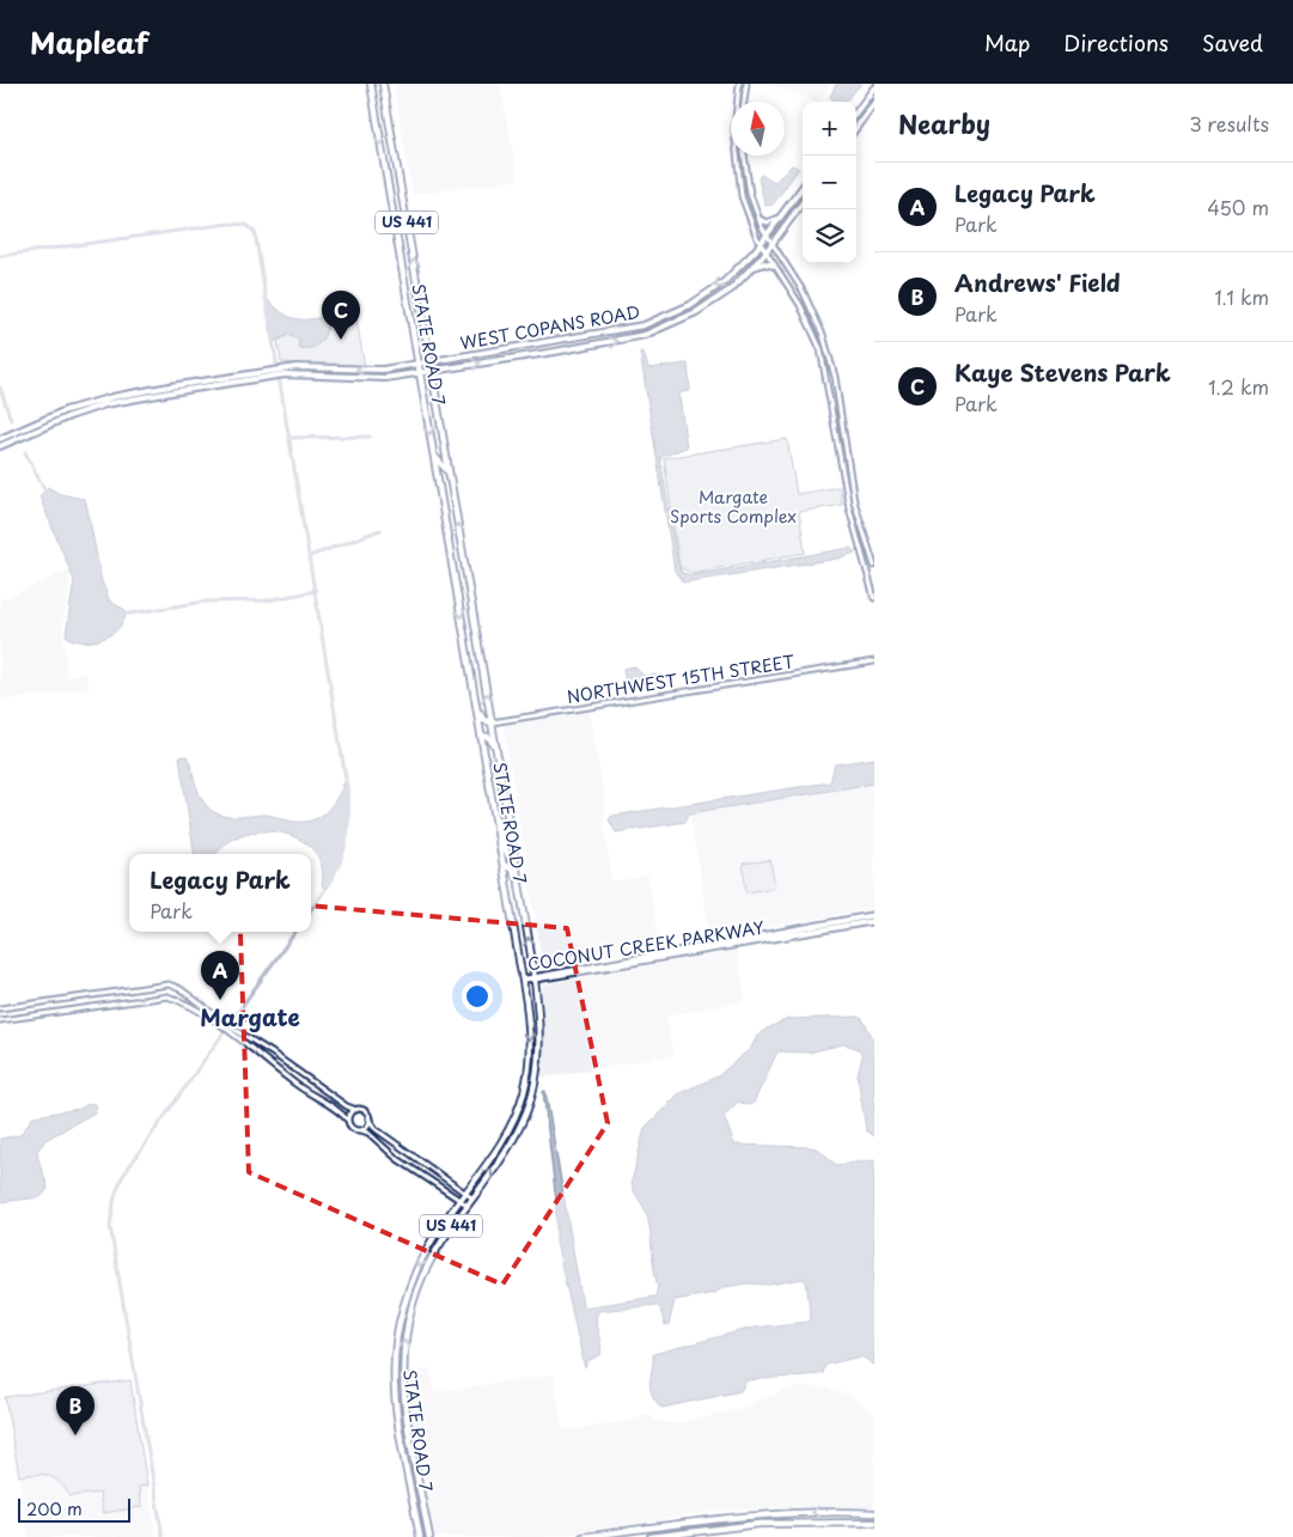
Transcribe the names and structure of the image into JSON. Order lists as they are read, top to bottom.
{
  "streets": {
    "main road": [
      "US 441",
      "WEST COPANS ROAD",
      "STATE ROAD 7",
      "COCONUT CREEK PARKWAY"
    ],
    "street": ["NORTHWEST 15TH STREET"]
  },
  "crossings": [
    ["WEST COPANS ROAD", "STATE ROAD 7"],
    ["STATE ROAD 7", "NORTHWEST 15TH STREET"],
    ["STATE ROAD 7", "COCONUT CREEK PARKWAY"]
  ],
  "districts": ["Margate"],
  "parks": ["Margate Sports Complex"],
  "scale_bar": "200 m",
  "north": "top",
  "page": {
    "header": "Mapleaf",
    "nav": ["Map", "Directions", "Saved"],
    "heading": ["Nearby", "3 results"],
    "map_buttons": ["+", "−"],
    "list": [
      {
        "mark": "A",
        "name": "Legacy Park",
        "note": "Park",
        "value": "450 m"
      },
      {
        "mark": "B",
        "name": "Andrews' Field",
        "note": "Park",
        "value": "1.1 km"
      },
      {
        "mark": "C",
        "name": "Kaye Stevens Park",
        "note": "Park",
        "value": "1.2 km"
      }
    ],
    "pins": ["C", "A", "B"],
    "popup": ["Legacy Park", "Park"],
    "scale": "200 m"
  }
}
